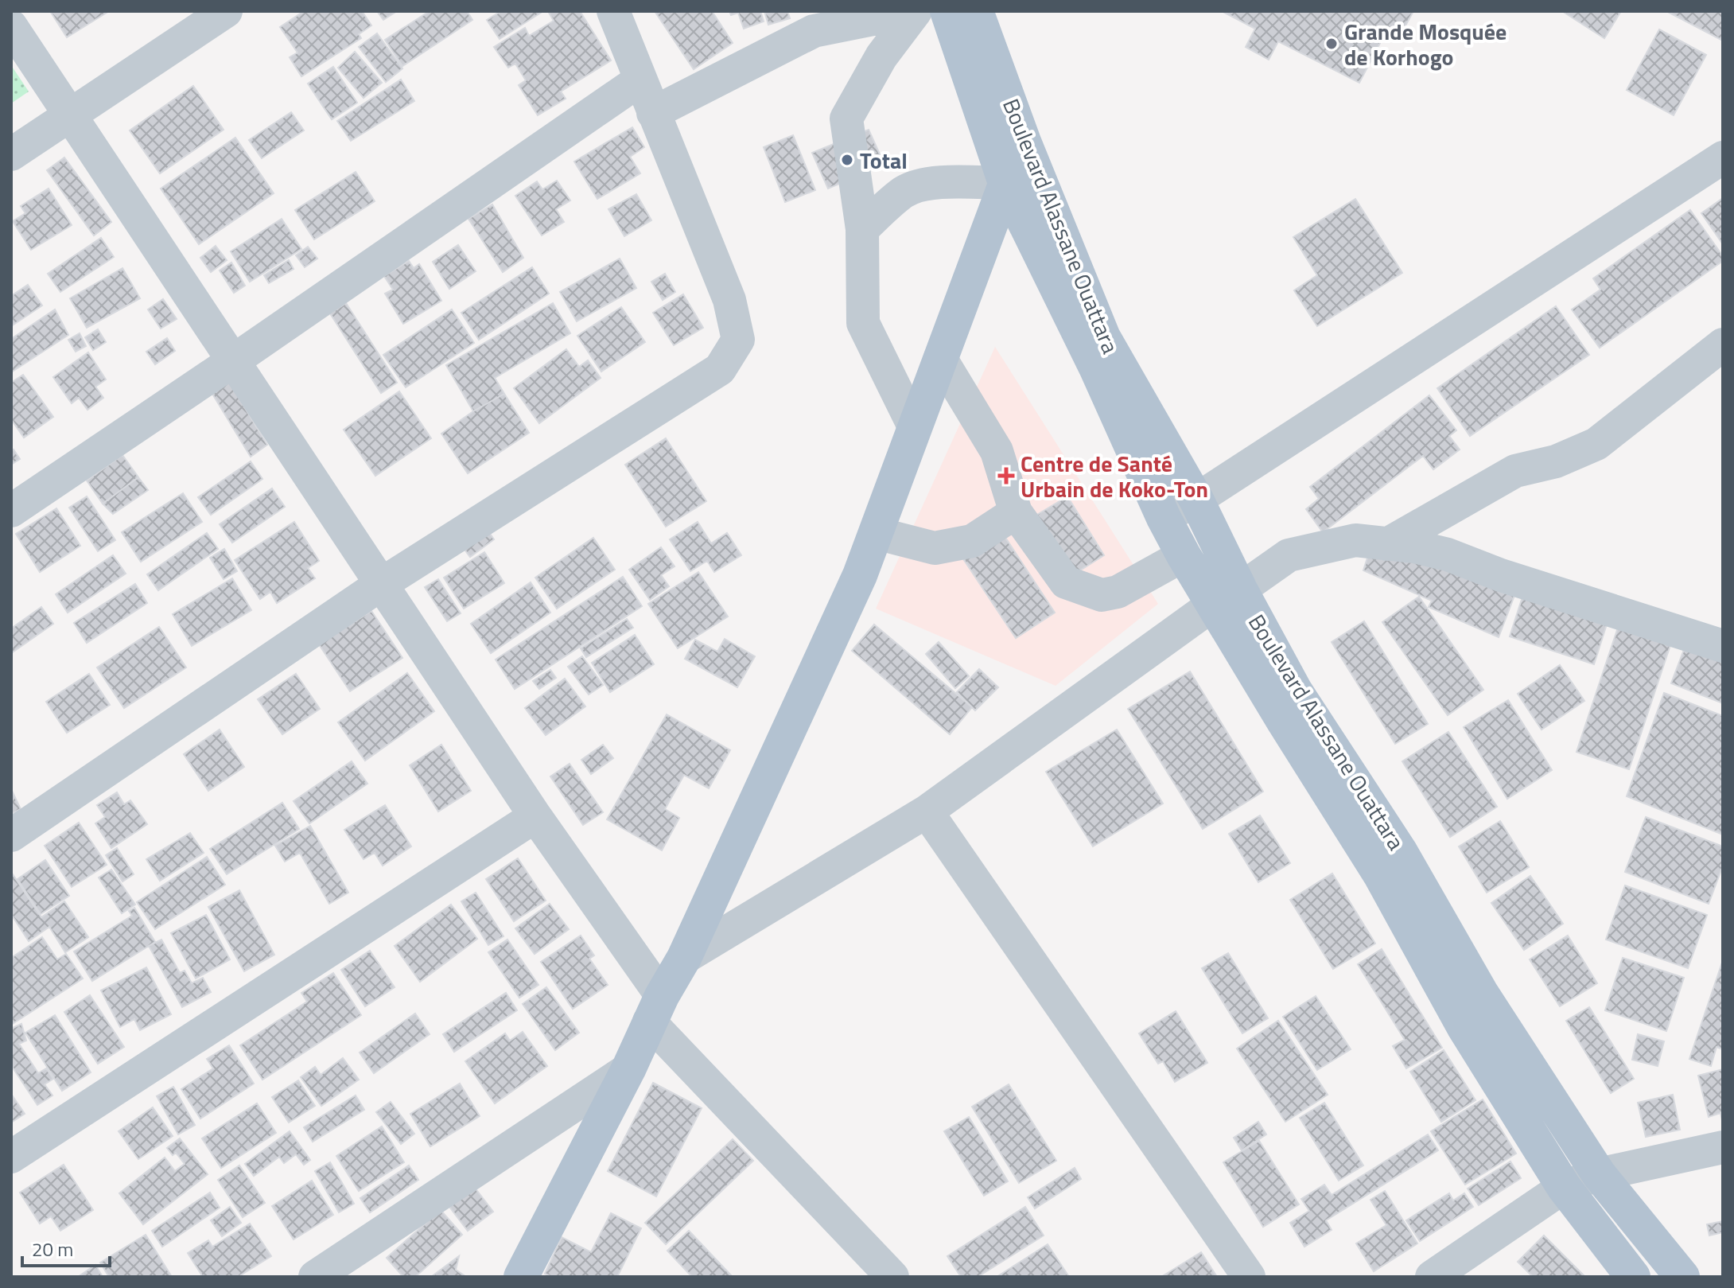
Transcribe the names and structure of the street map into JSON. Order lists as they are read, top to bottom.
{
  "streets": {
    "main road": ["Boulevard Alassane Ouattara"]
  },
  "places": {
    "other": ["Grande Mosquée de Korhogo", "Total"],
    "health": ["Centre de Santé Urbain de Koko-Ton"]
  },
  "scale_bar": "20 m"
}
